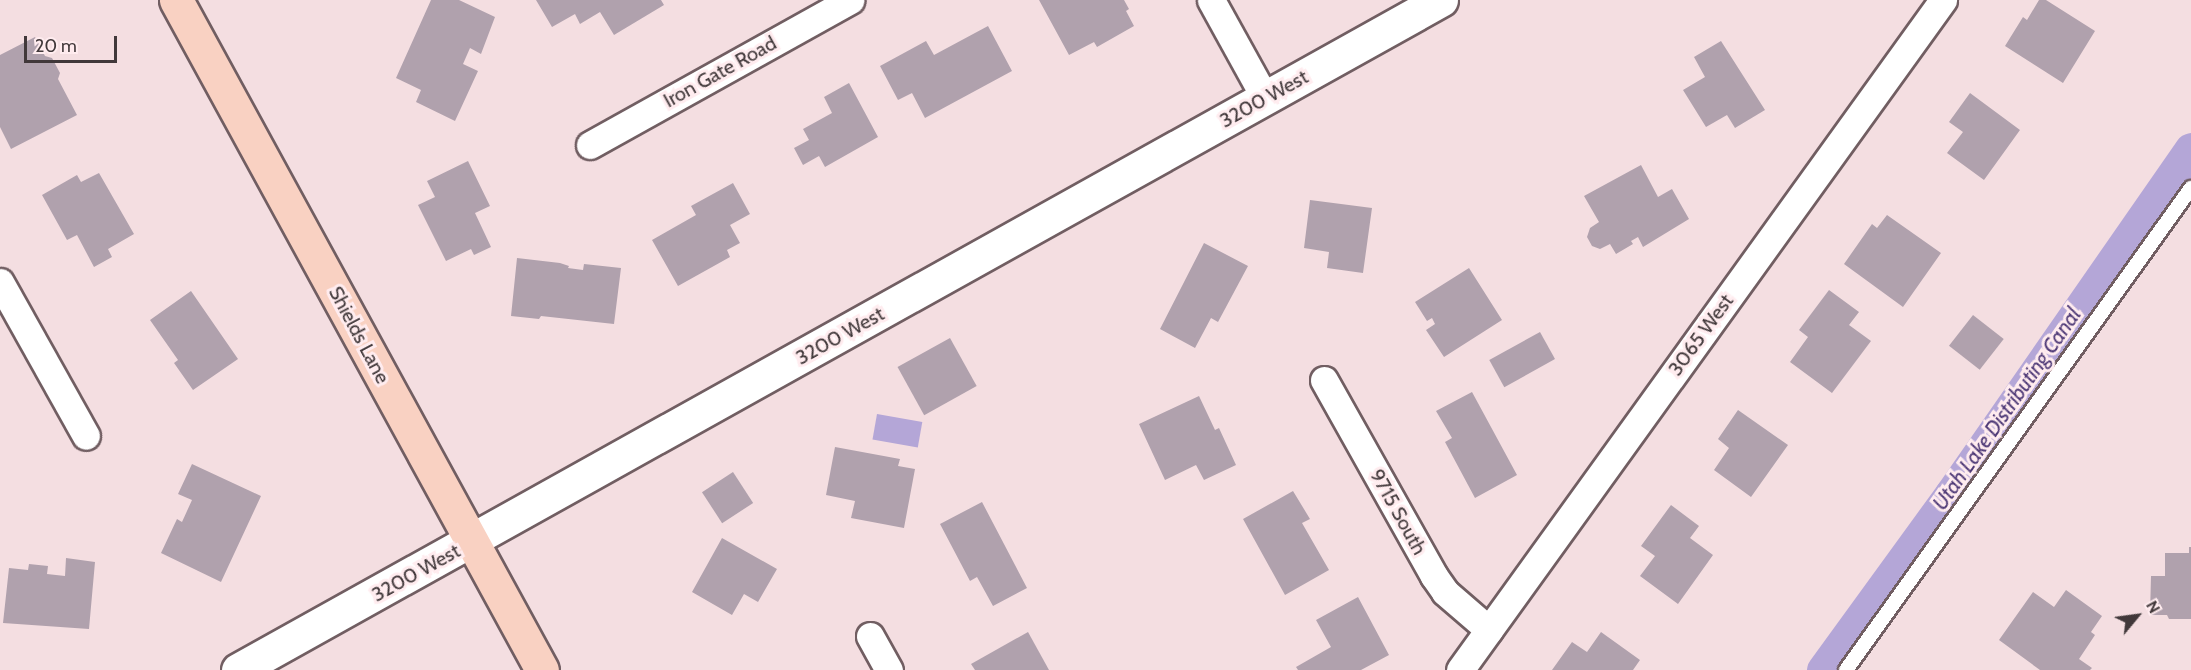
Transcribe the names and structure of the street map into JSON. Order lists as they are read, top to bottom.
{
  "streets": {
    "main road": ["Shields Lane"],
    "street": [
      "Iron Gate Road",
      "3200 West",
      "3065 West",
      "9715 South"
    ]
  },
  "crossings": [
    ["3200 West", "Shields Lane"],
    ["3065 West", "9715 South"]
  ],
  "water": ["Utah Lake Distributing Canal"],
  "scale_bar": "20 m",
  "north": "top right"
}
